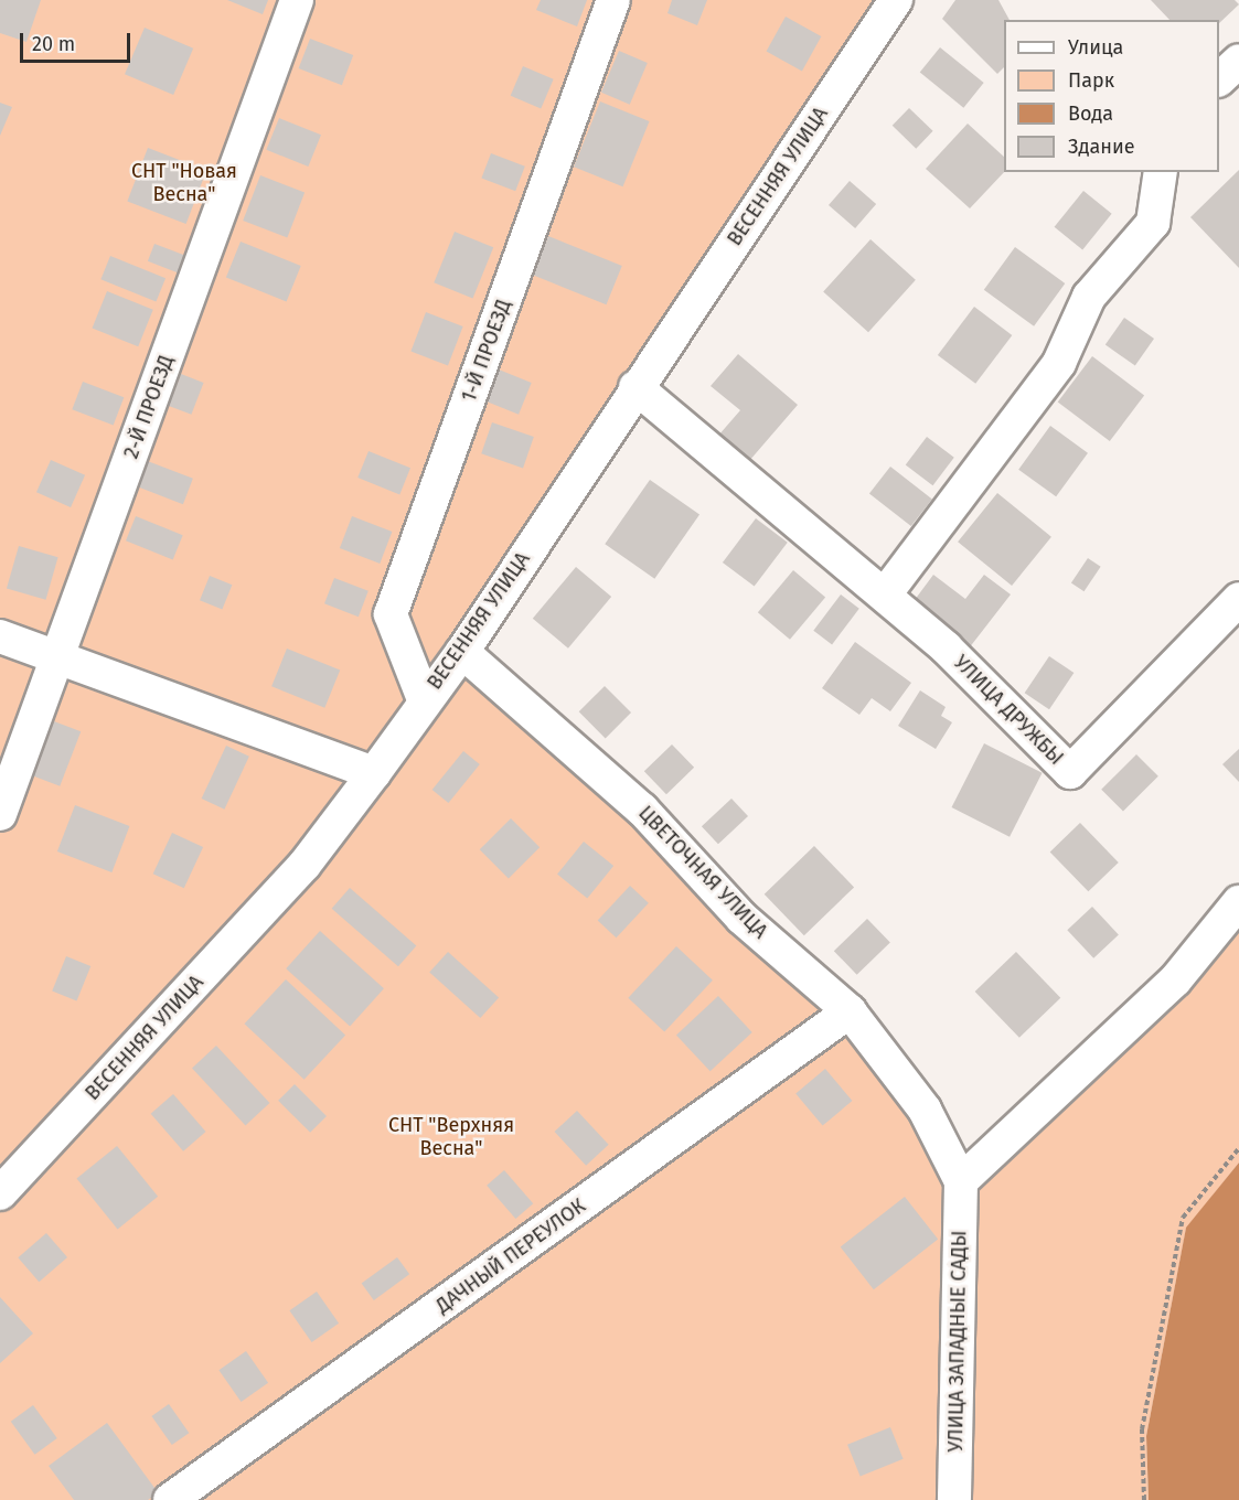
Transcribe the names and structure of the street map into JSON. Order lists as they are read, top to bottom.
{
  "streets": {
    "street": [
      "ВЕСЕННЯЯ УЛИЦА",
      "1-Й ПРОЕЗД",
      "2-Й ПРОЕЗД",
      "УЛИЦА ДРУЖБЫ",
      "ЦВЕТОЧНАЯ УЛИЦА",
      "ДАЧНЫЙ ПЕРЕУЛОК",
      "УЛИЦА ЗАПАДНЫЕ САДЫ"
    ]
  },
  "crossings": [
    ["ВЕСЕННЯЯ УЛИЦА", "1-Й ПРОЕЗД"],
    ["ВЕСЕННЯЯ УЛИЦА", "УЛИЦА ДРУЖБЫ"],
    ["ВЕСЕННЯЯ УЛИЦА", "ЦВЕТОЧНАЯ УЛИЦА"],
    ["ЦВЕТОЧНАЯ УЛИЦА", "ДАЧНЫЙ ПЕРЕУЛОК"],
    ["ЦВЕТОЧНАЯ УЛИЦА", "УЛИЦА ЗАПАДНЫЕ САДЫ"]
  ],
  "parks": ["СНТ \"Новая Весна\"", "СНТ \"Верхняя Весна\""],
  "legend": [
    "Улица",
    "Парк",
    "Вода",
    "Здание"
  ],
  "scale_bar": "20 m"
}
